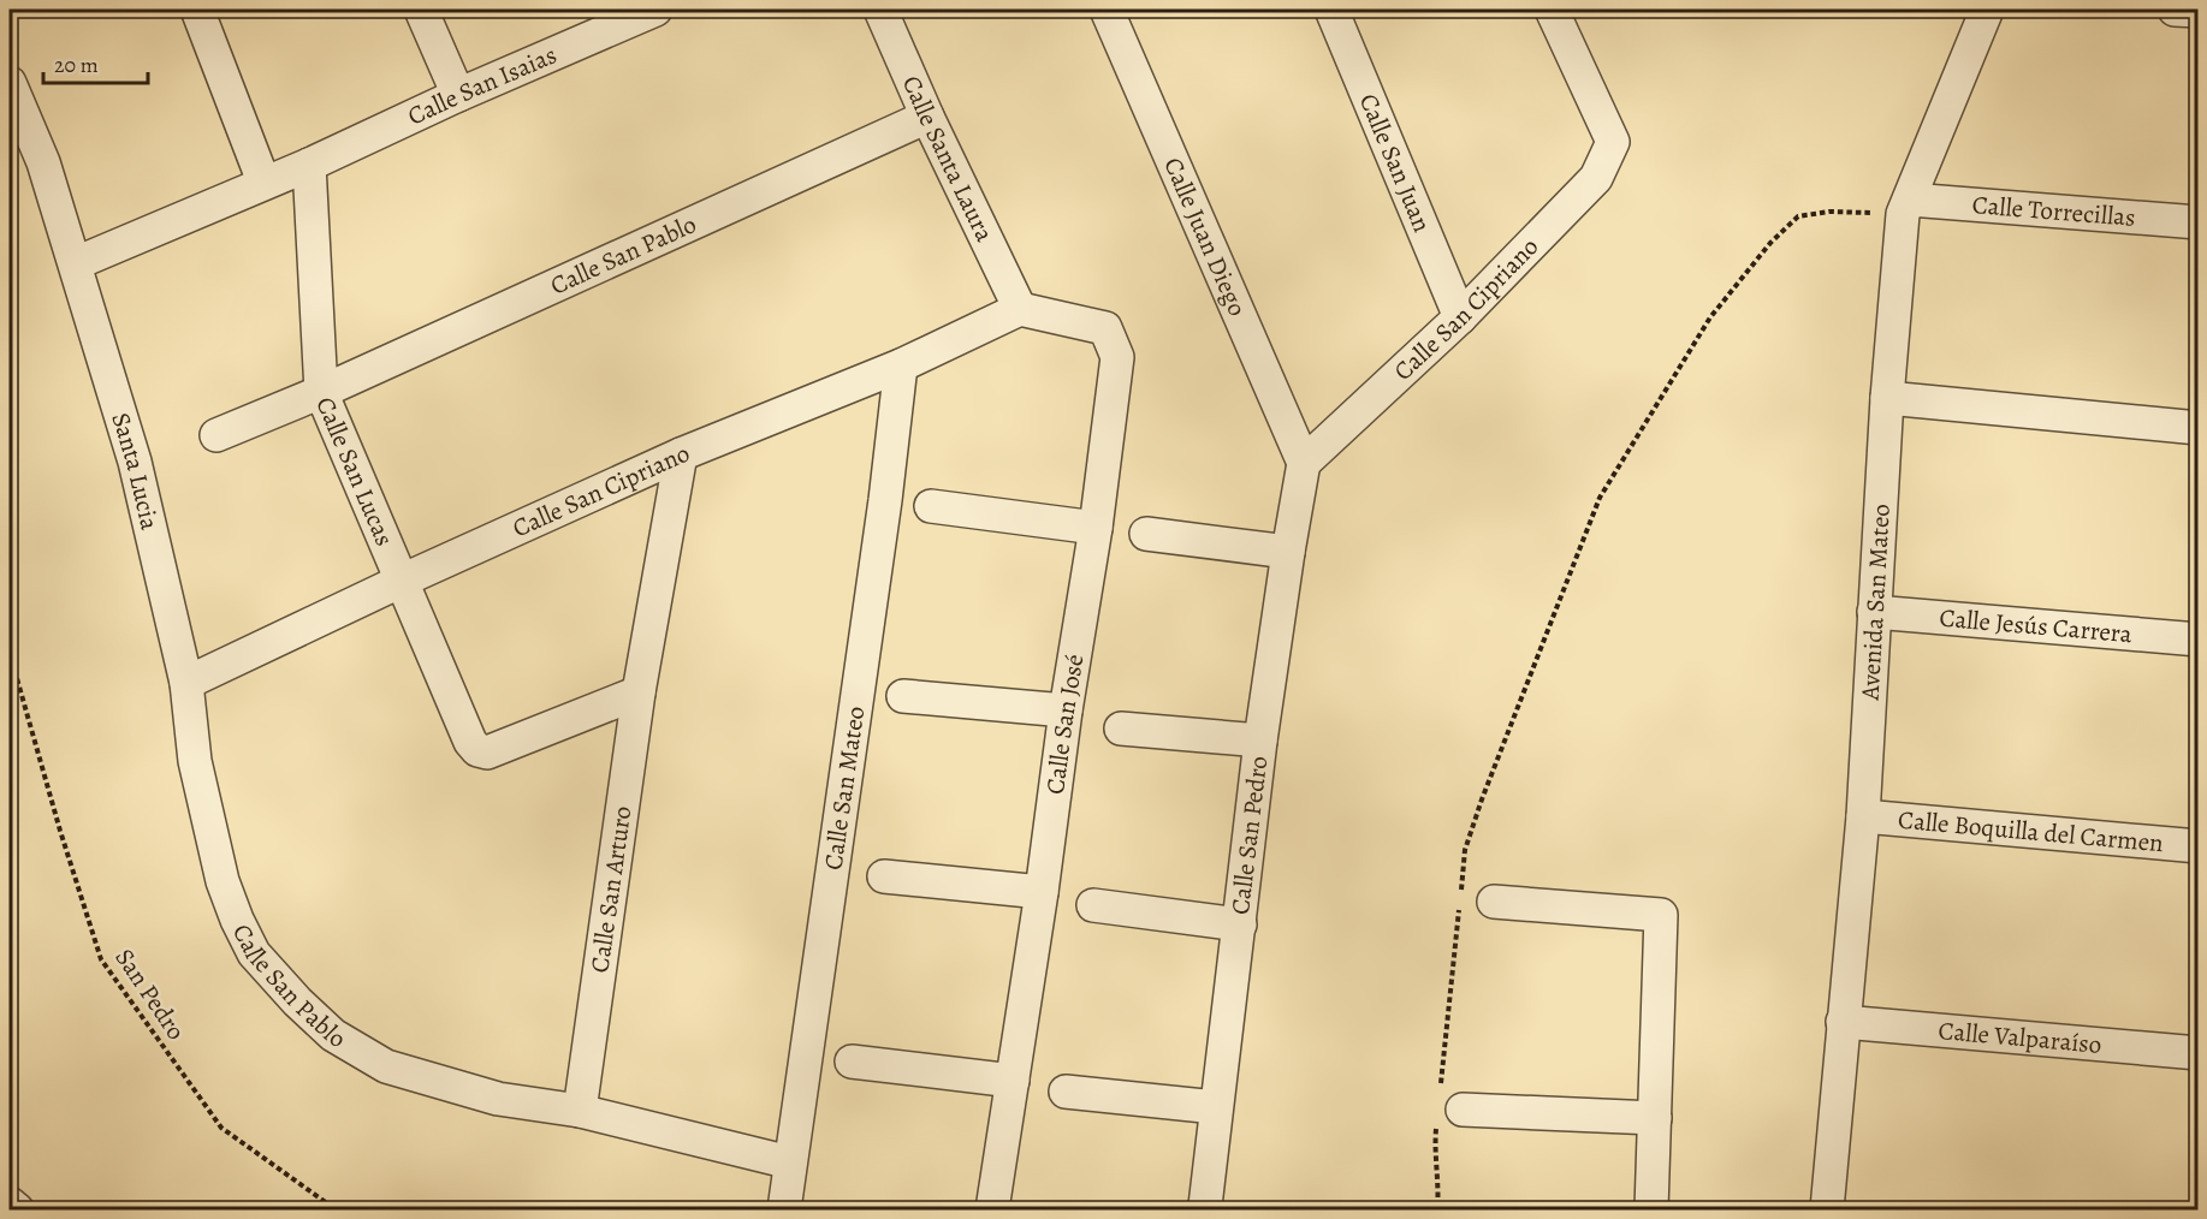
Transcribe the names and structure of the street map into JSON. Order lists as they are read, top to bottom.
{
  "streets": {
    "street": [
      "Calle San Isaias",
      "Calle Santa Laura",
      "Calle San Juan",
      "Calle Torrecillas",
      "Calle Juan Diego",
      "Calle San Pablo",
      "Calle San Cipriano",
      "Santa Lucia",
      "Calle San Lucas",
      "Avenida San Mateo",
      "Calle Jesús Carrera",
      "Calle San José",
      "Calle San Mateo",
      "Calle Boquilla del Carmen",
      "Calle San Pedro",
      "Calle San Arturo",
      "Calle Valparaíso"
    ],
    "path": ["San Pedro"]
  },
  "crossings": [
    ["Calle San Isaias", "Santa Lucia"],
    ["Calle San Isaias", "Calle San Lucas"],
    ["Calle Santa Laura", "Calle San Pablo"],
    ["Calle Santa Laura", "Calle San Cipriano"],
    ["Calle Santa Laura", "Calle San José"],
    ["Calle San Juan", "Calle San Cipriano"],
    ["Calle Torrecillas", "Avenida San Mateo"],
    ["Calle Juan Diego", "Calle San Cipriano"],
    ["Calle Juan Diego", "Calle San Pedro"],
    ["Calle San Pablo", "Calle San Cipriano"],
    ["Calle San Pablo", "Santa Lucia"],
    ["Calle San Pablo", "Calle San Lucas"],
    ["Calle San Pablo", "Calle San Arturo"],
    ["Calle San Cipriano", "Santa Lucia"],
    ["Calle San Cipriano", "Calle San Lucas"],
    ["Calle San Cipriano", "Calle San José"],
    ["Calle San Cipriano", "Calle San Mateo"],
    ["Calle San Cipriano", "Calle San Pedro"],
    ["Calle San Cipriano", "Calle San Arturo"],
    ["Calle San Lucas", "Calle San Arturo"],
    ["Avenida San Mateo", "Calle Jesús Carrera"],
    ["Avenida San Mateo", "Calle Boquilla del Carmen"],
    ["Avenida San Mateo", "Calle Valparaíso"]
  ],
  "scale_bar": "20 m"
}
